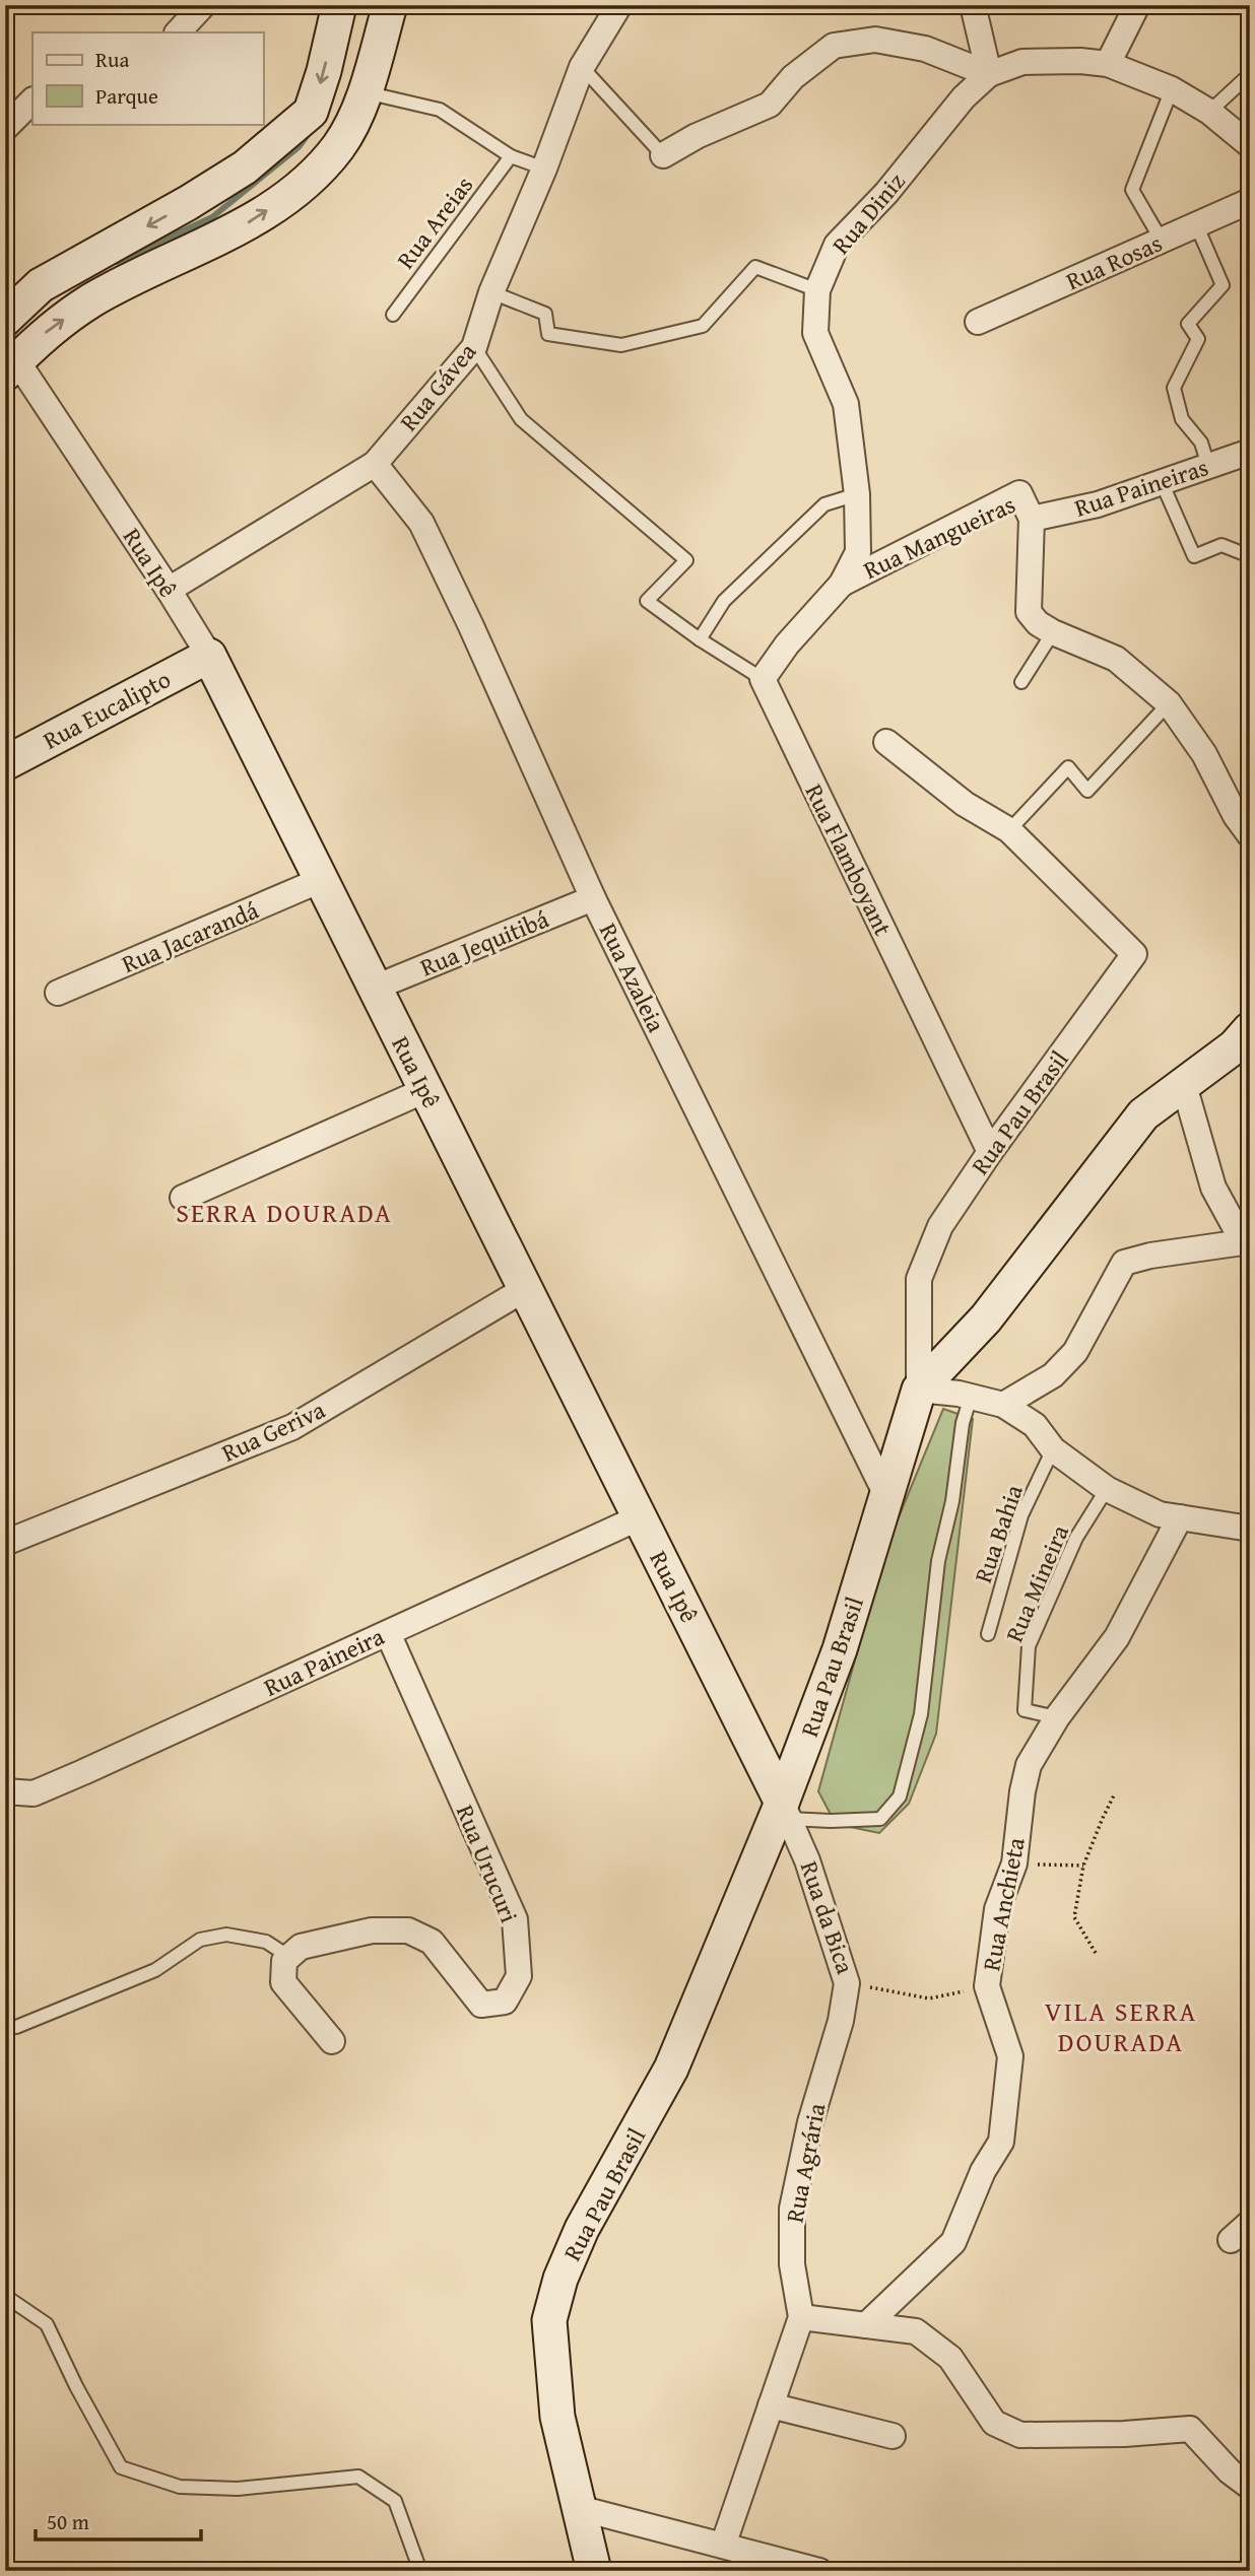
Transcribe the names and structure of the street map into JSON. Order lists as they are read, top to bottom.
{
  "streets": {
    "street": [
      "Rua Diniz",
      "Rua Rosas",
      "Rua Gávea",
      "Rua Paineiras",
      "Rua Mangueiras",
      "Rua Ipê",
      "Rua Eucalipto",
      "Rua Flamboyant",
      "Rua Jacarandá",
      "Rua Jequitibá",
      "Rua Azaleia",
      "Rua Pau Brasil",
      "Rua Geriva",
      "Rua Paineira",
      "Rua Urucuri",
      "Rua Anchieta",
      "Rua da Bica",
      "Rua Agrária"
    ],
    "lane": ["Rua Areias", "Rua Bahia", "Rua Mineira"]
  },
  "crossings": [
    ["Rua Diniz", "Rua Mangueiras"],
    ["Rua Gávea", "Rua Ipê"],
    ["Rua Gávea", "Rua Azaleia"],
    ["Rua Paineiras", "Rua Mangueiras"],
    ["Rua Ipê", "Rua Eucalipto"],
    ["Rua Ipê", "Rua Jacarandá"],
    ["Rua Ipê", "Rua Jequitibá"],
    ["Rua Ipê", "Rua Pau Brasil"],
    ["Rua Ipê", "Rua Geriva"],
    ["Rua Ipê", "Rua Paineira"],
    ["Rua Ipê", "Rua da Bica"],
    ["Rua Flamboyant", "Rua Pau Brasil"],
    ["Rua Jequitibá", "Rua Azaleia"],
    ["Rua Azaleia", "Rua Pau Brasil"],
    ["Rua Pau Brasil", "Rua da Bica"],
    ["Rua Mineira", "Rua Anchieta"],
    ["Rua Paineira", "Rua Urucuri"],
    ["Rua Anchieta", "Rua da Bica"],
    ["Rua da Bica", "Rua Agrária"]
  ],
  "districts": ["SERRA DOURADA", "VILA SERRA DOURADA"],
  "legend": ["Rua", "Parque"],
  "scale_bar": "50 m"
}
